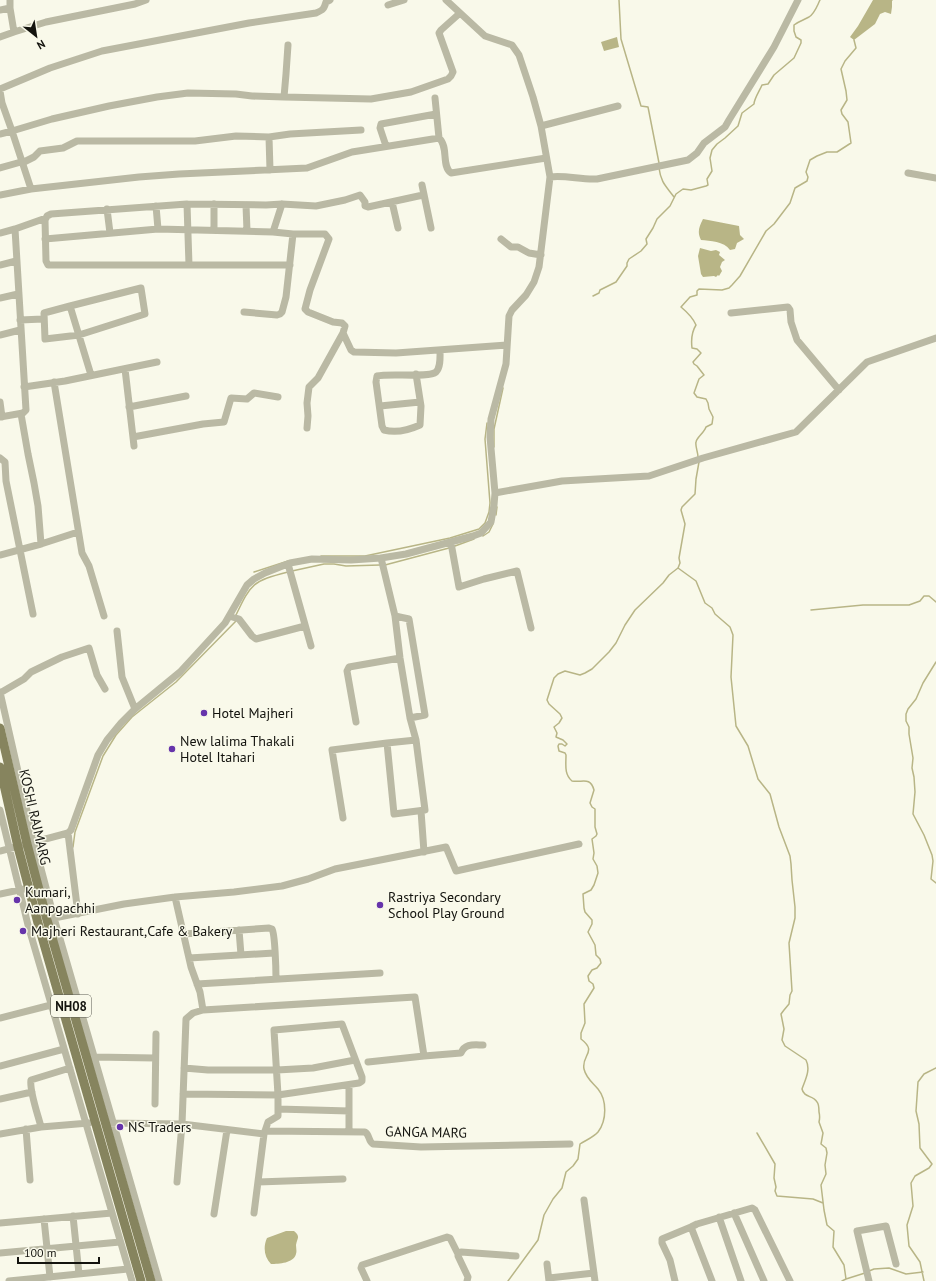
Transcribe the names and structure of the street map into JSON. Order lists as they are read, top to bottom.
{
  "streets": {
    "main road": ["KOSHI RAJMARG", "NH08"],
    "street": ["GANGA MARG"]
  },
  "crossings": [
    ["KOSHI RAJMARG", "GANGA MARG"]
  ],
  "places": [
    "Hotel Majheri",
    "New lalima Thakali Hotel Itahari",
    "Kumari, Aanpgachhi",
    "Rastriya Secondary School Play Ground",
    "Majheri Restaurant,Cafe & Bakery",
    "NS Traders"
  ],
  "scale_bar": "100 m",
  "north": "bottom right"
}
